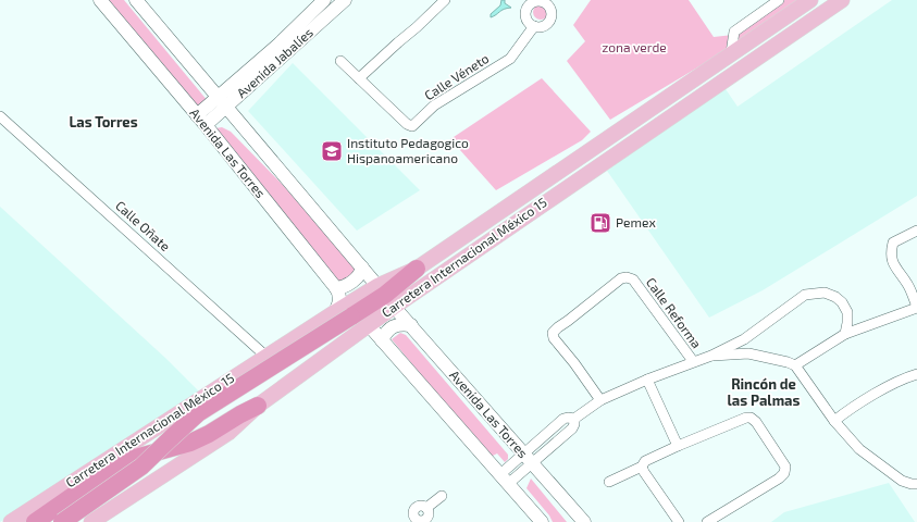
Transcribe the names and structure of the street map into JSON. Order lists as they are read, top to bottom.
{
  "streets": {
    "main road": ["Carretera Internacional México 15"],
    "street": [
      "Avenida Jabalíes",
      "Calle Véneto",
      "Avenida Las Torres",
      "Calle Oñate",
      "Calle Reforma"
    ]
  },
  "crossings": [
    ["Avenida Jabalíes", "Avenida Las Torres"],
    ["Avenida Las Torres", "Carretera Internacional México 15"],
    ["Calle Oñate", "Carretera Internacional México 15"]
  ],
  "districts": ["Las Torres", "Rincón de las Palmas"],
  "parks": ["zona verde"],
  "places": {
    "school or university": ["Instituto Pedagogico Hispanoamericano"],
    "fuel station": ["Pemex"]
  }
}
